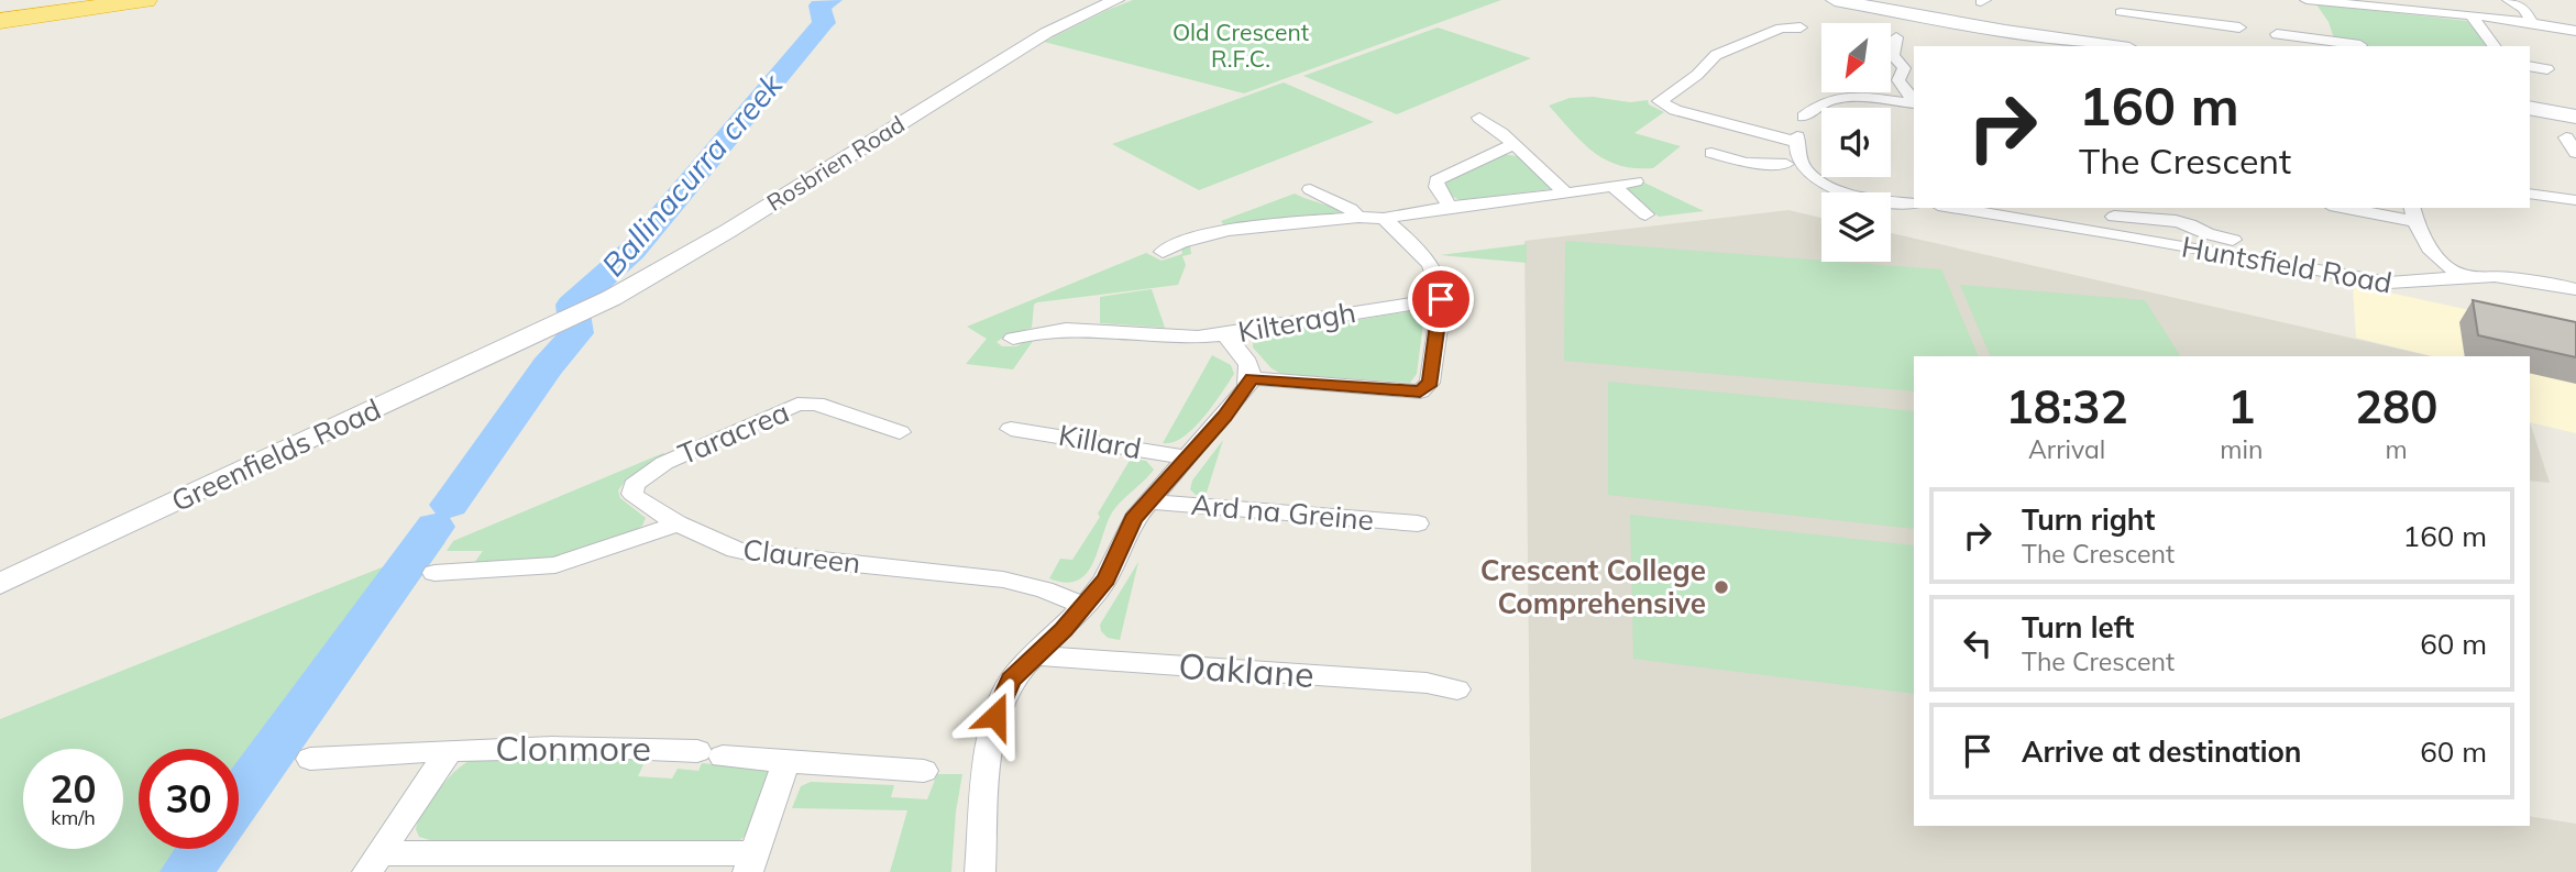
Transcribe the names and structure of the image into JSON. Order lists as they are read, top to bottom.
{
  "streets": {
    "street": [
      "Rosbrien Road",
      "Huntsfield Road",
      "Kilteragh",
      "Taracrea",
      "Killard",
      "Greenfields Road",
      "Ard na Greine",
      "Claureen",
      "Oaklane",
      "Clonmore"
    ]
  },
  "crossings": [
    ["Rosbrien Road", "Greenfields Road"],
    ["Kilteragh", "Killard"],
    ["Kilteragh", "Ard na Greine"],
    ["Kilteragh", "Claureen"],
    ["Kilteragh", "Oaklane"],
    ["Taracrea", "Claureen"]
  ],
  "water": ["Ballinacurra creek"],
  "parks": ["Old Crescent R.F.C."],
  "places": ["Crescent College Comprehensive"],
  "north": "bottom left",
  "page": {
    "turn": ["160 m", "The Crescent"],
    "eta": [
      "18:32",
      "Arrival",
      "1",
      "min",
      "280",
      "m"
    ],
    "list": [
      {
        "name": "Turn right",
        "note": "The Crescent",
        "value": "160 m"
      },
      {
        "name": "Turn left",
        "note": "The Crescent",
        "value": "60 m"
      },
      {
        "name": "Arrive at destination",
        "value": "60 m"
      }
    ],
    "speed": "20 km/h",
    "limit": "30"
  }
}
